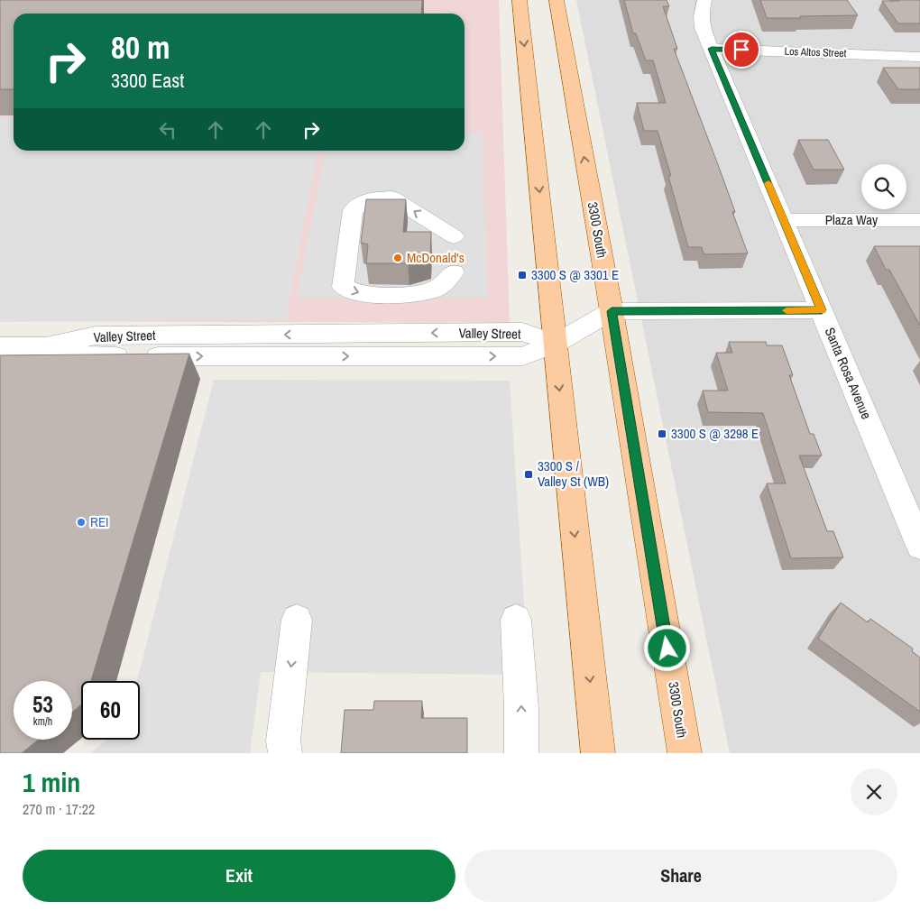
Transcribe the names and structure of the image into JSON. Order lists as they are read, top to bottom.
{
  "streets": {
    "main road": ["3300 South"],
    "street": [
      "Los Altos Street",
      "Plaza Way",
      "Valley Street",
      "Santa Rosa Avenue"
    ]
  },
  "crossings": [
    ["Los Altos Street", "Santa Rosa Avenue"],
    ["Plaza Way", "Santa Rosa Avenue"],
    ["3300 South", "Valley Street"]
  ],
  "places": {
    "other": ["McDonald's", "REI"],
    "transit": ["3300 S @ 3301 E", "3300 S @ 3298 E", "3300 S / Valley St (WB)"]
  },
  "page": {
    "turn": ["80 m", "3300 East"],
    "speed": "53 km/h",
    "limit": "60",
    "heading": ["1 min", "270 m · 17:22"],
    "buttons": ["Exit", "Share"]
  }
}
